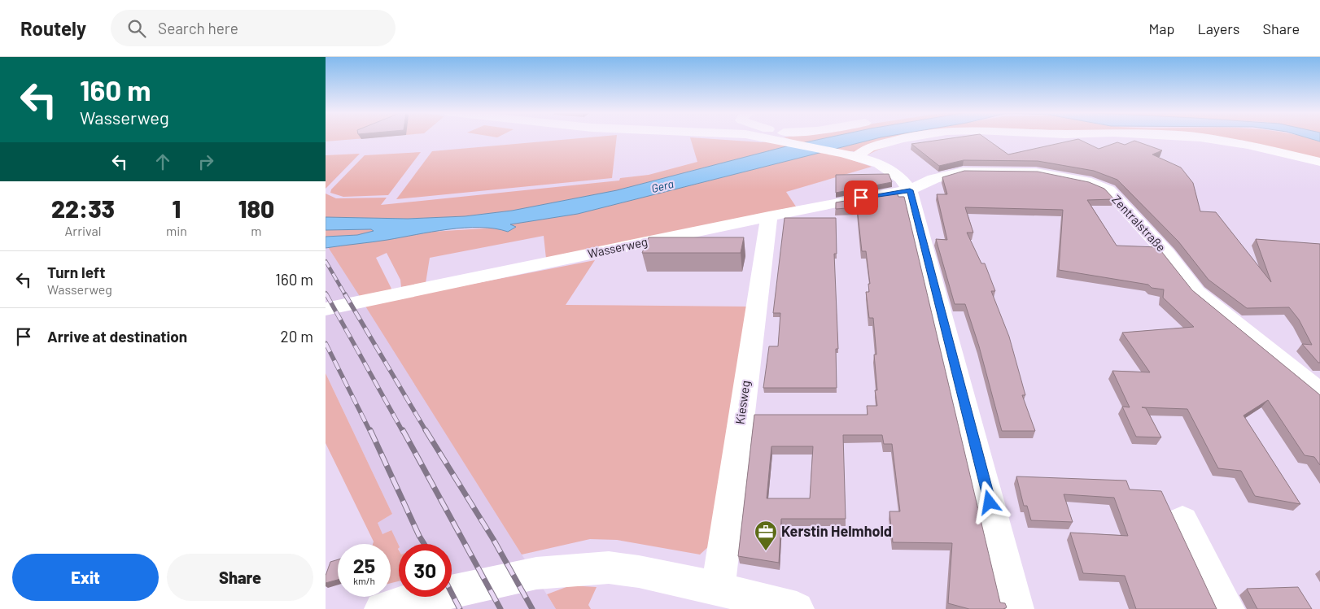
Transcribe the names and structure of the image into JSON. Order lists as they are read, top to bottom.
{
  "streets": {
    "street": ["Zentralstraße", "Wasserweg", "Kiesweg"]
  },
  "crossings": [
    ["Zentralstraße", "Wasserweg"],
    ["Wasserweg", "Kiesweg"]
  ],
  "water": ["Gera"],
  "places": {
    "office": ["Kerstin Helmhold"]
  },
  "page": {
    "header": "Routely",
    "search": "Search here",
    "nav": ["Map", "Layers", "Share"],
    "turn": ["160 m", "Wasserweg"],
    "eta": [
      "22:33",
      "Arrival",
      "1",
      "min",
      "180",
      "m"
    ],
    "list": [
      {
        "name": "Turn left",
        "note": "Wasserweg",
        "value": "160 m"
      },
      {
        "name": "Arrive at destination",
        "value": "20 m"
      }
    ],
    "speed": "25 km/h",
    "limit": "30",
    "buttons": ["Exit", "Share"]
  }
}
